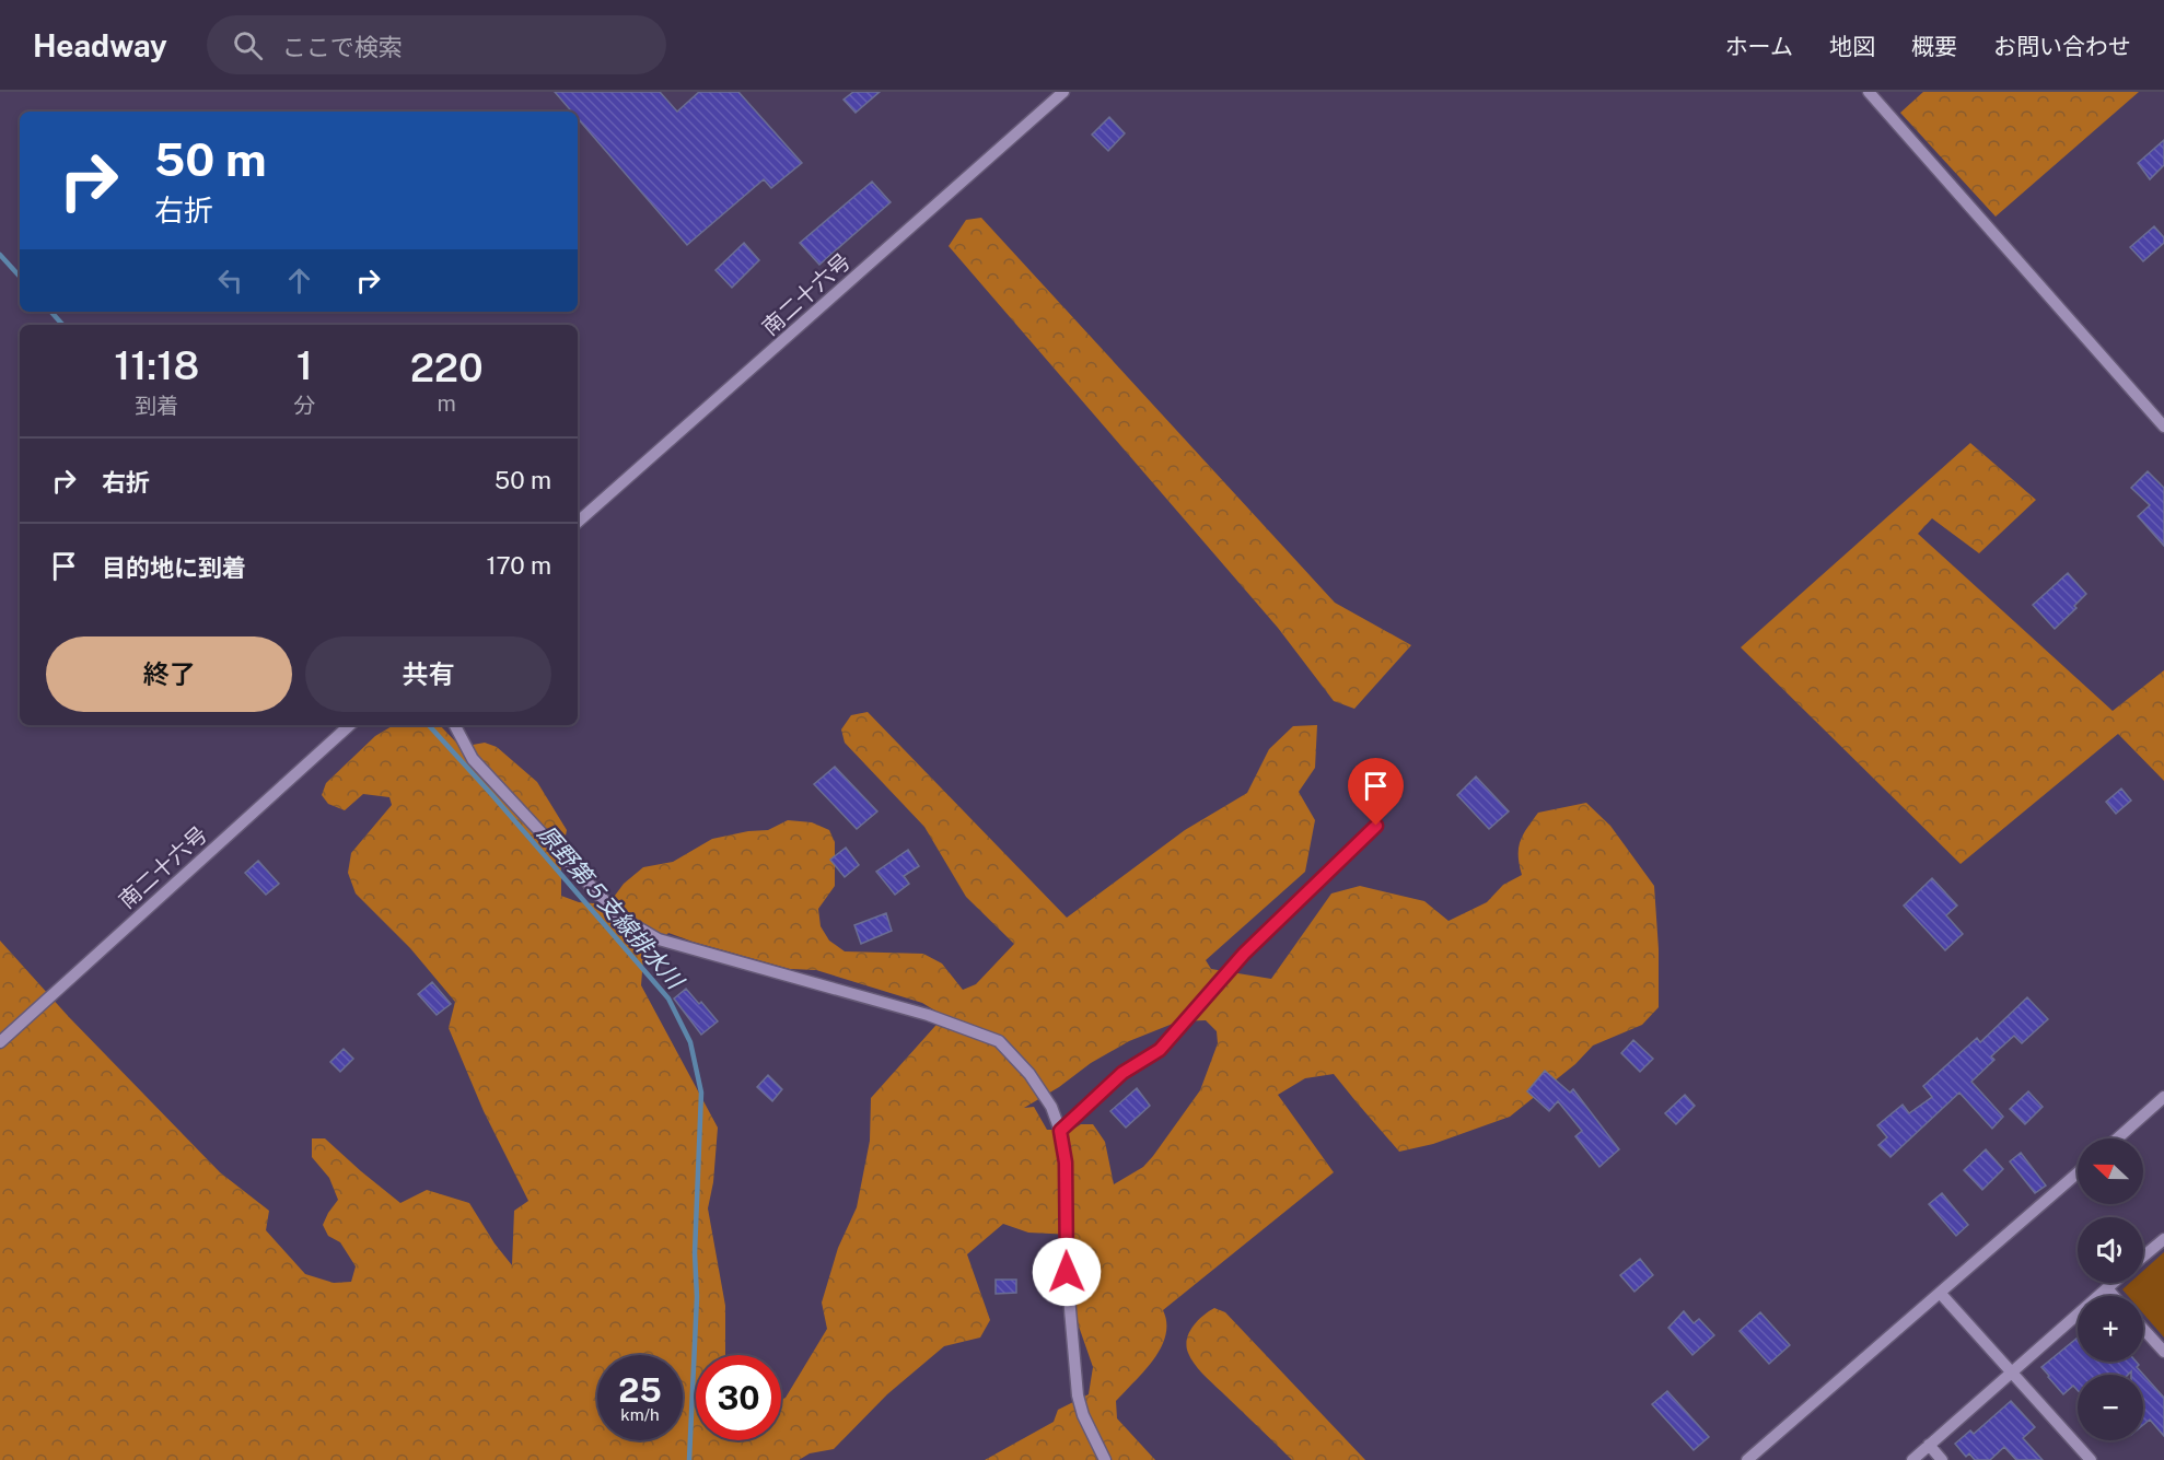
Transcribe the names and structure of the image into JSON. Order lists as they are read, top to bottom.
{
  "streets": {
    "street": ["南二十六号"]
  },
  "water": ["原野第５支線排水川"],
  "north": "left",
  "page": {
    "header": "Headway",
    "search": "ここで検索",
    "nav": [
      "ホーム",
      "地図",
      "概要",
      "お問い合わせ"
    ],
    "turn": ["50 m", "右折"],
    "eta": [
      "11:18",
      "到着",
      "1",
      "分",
      "220",
      "m"
    ],
    "list": [
      {
        "name": "右折",
        "value": "50 m"
      },
      {
        "name": "目的地に到着",
        "value": "170 m"
      }
    ],
    "buttons": ["終了", "共有"],
    "map_buttons": ["+", "−"],
    "speed": "25 km/h",
    "limit": "30"
  }
}
